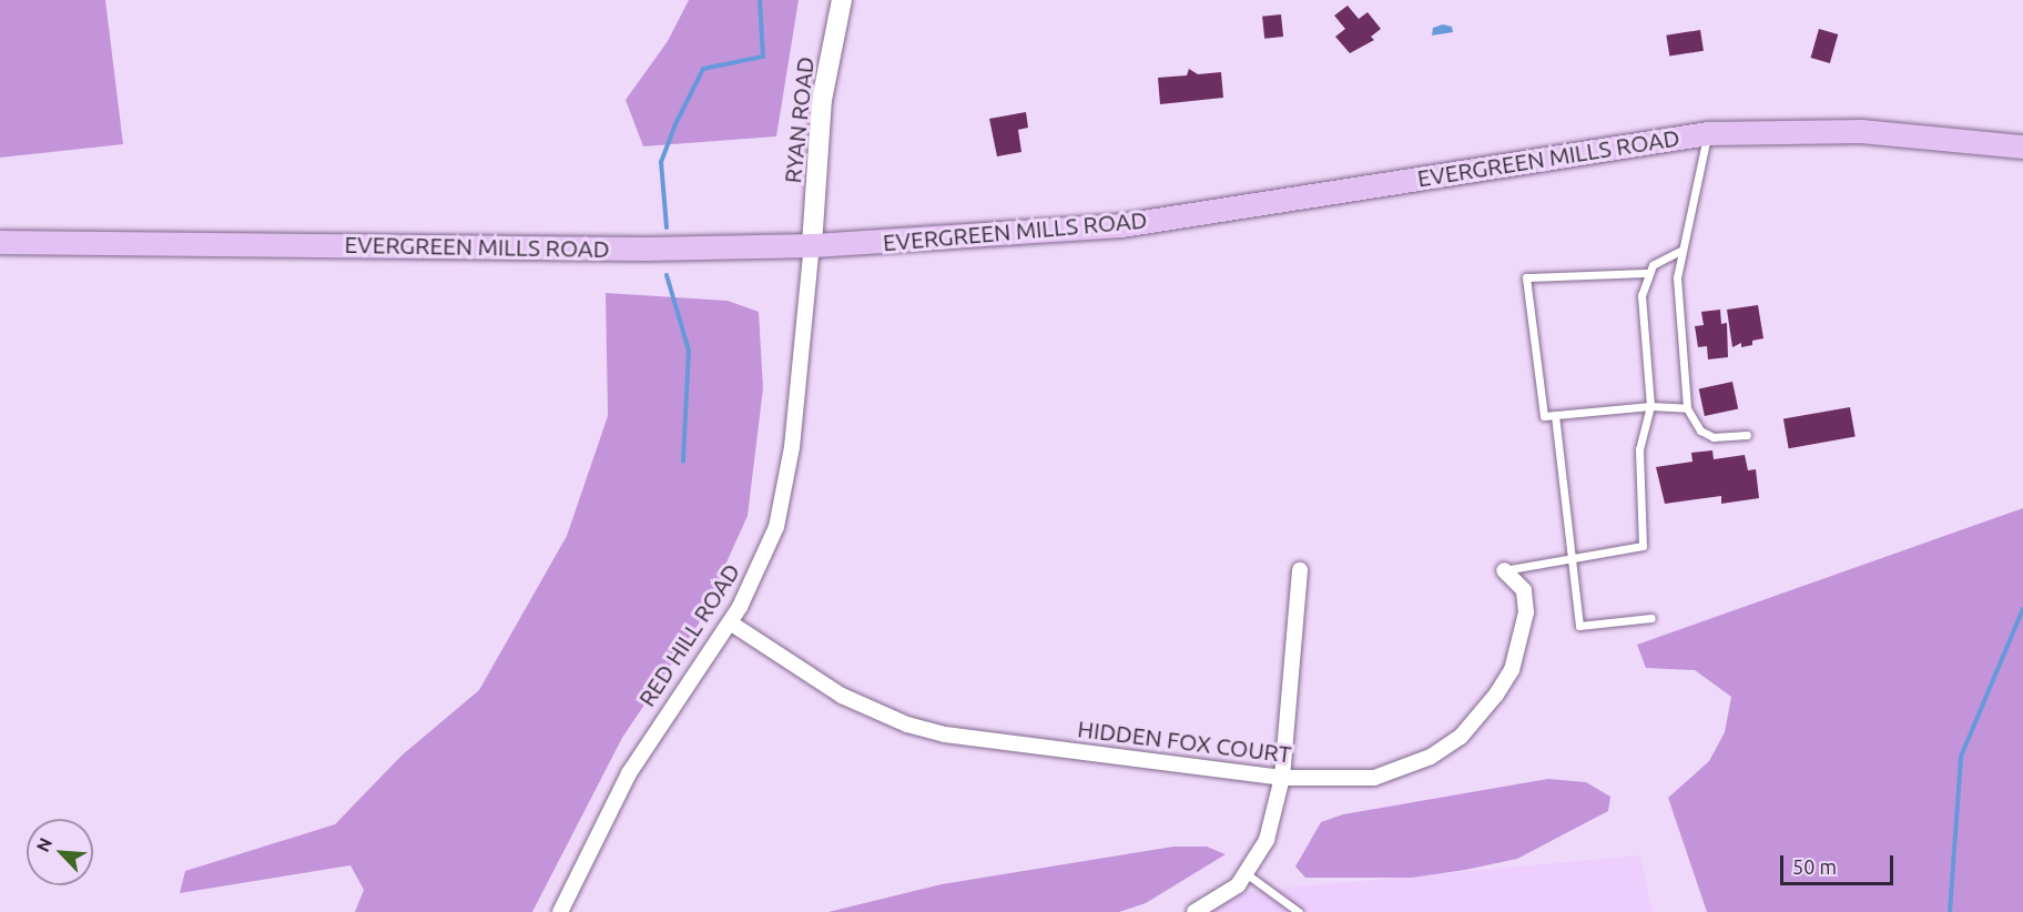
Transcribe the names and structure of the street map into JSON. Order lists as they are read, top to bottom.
{
  "streets": {
    "main road": ["RYAN ROAD", "EVERGREEN MILLS ROAD"],
    "street": ["RED HILL ROAD", "HIDDEN FOX COURT"]
  },
  "crossings": [
    ["RYAN ROAD", "EVERGREEN MILLS ROAD"],
    ["RYAN ROAD", "RED HILL ROAD"],
    ["EVERGREEN MILLS ROAD", "RED HILL ROAD"],
    ["RED HILL ROAD", "HIDDEN FOX COURT"]
  ],
  "scale_bar": "50 m",
  "north": "top left"
}
